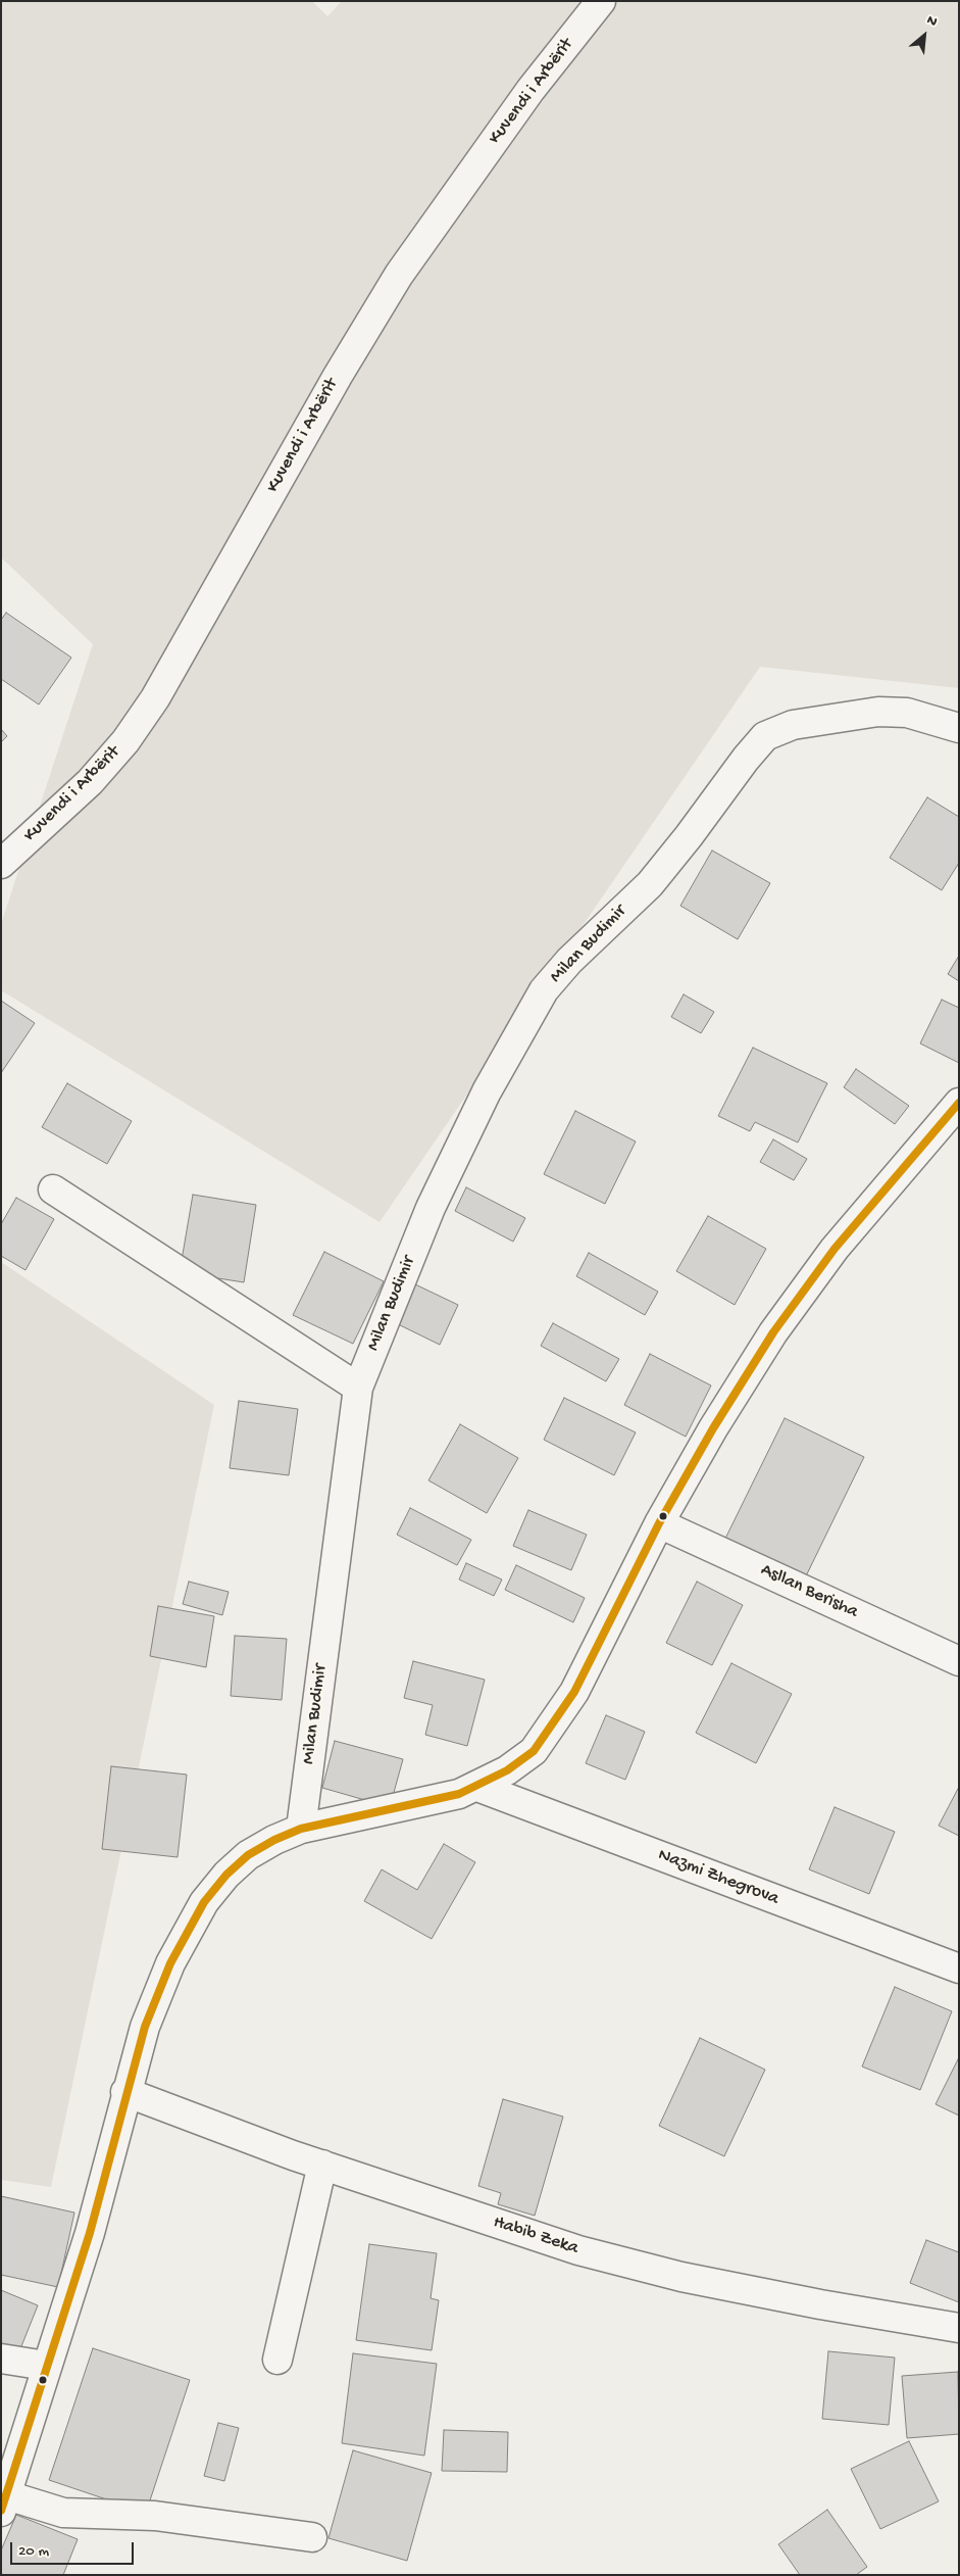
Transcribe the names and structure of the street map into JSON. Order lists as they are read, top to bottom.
{
  "streets": {
    "street": [
      "Kuvendi i Arbërit",
      "Milan Budimir",
      "Asllan Berisha",
      "Nazmi Zhegrova",
      "Habib Zeka"
    ]
  },
  "scale_bar": "20 m",
  "north": "top right"
}
